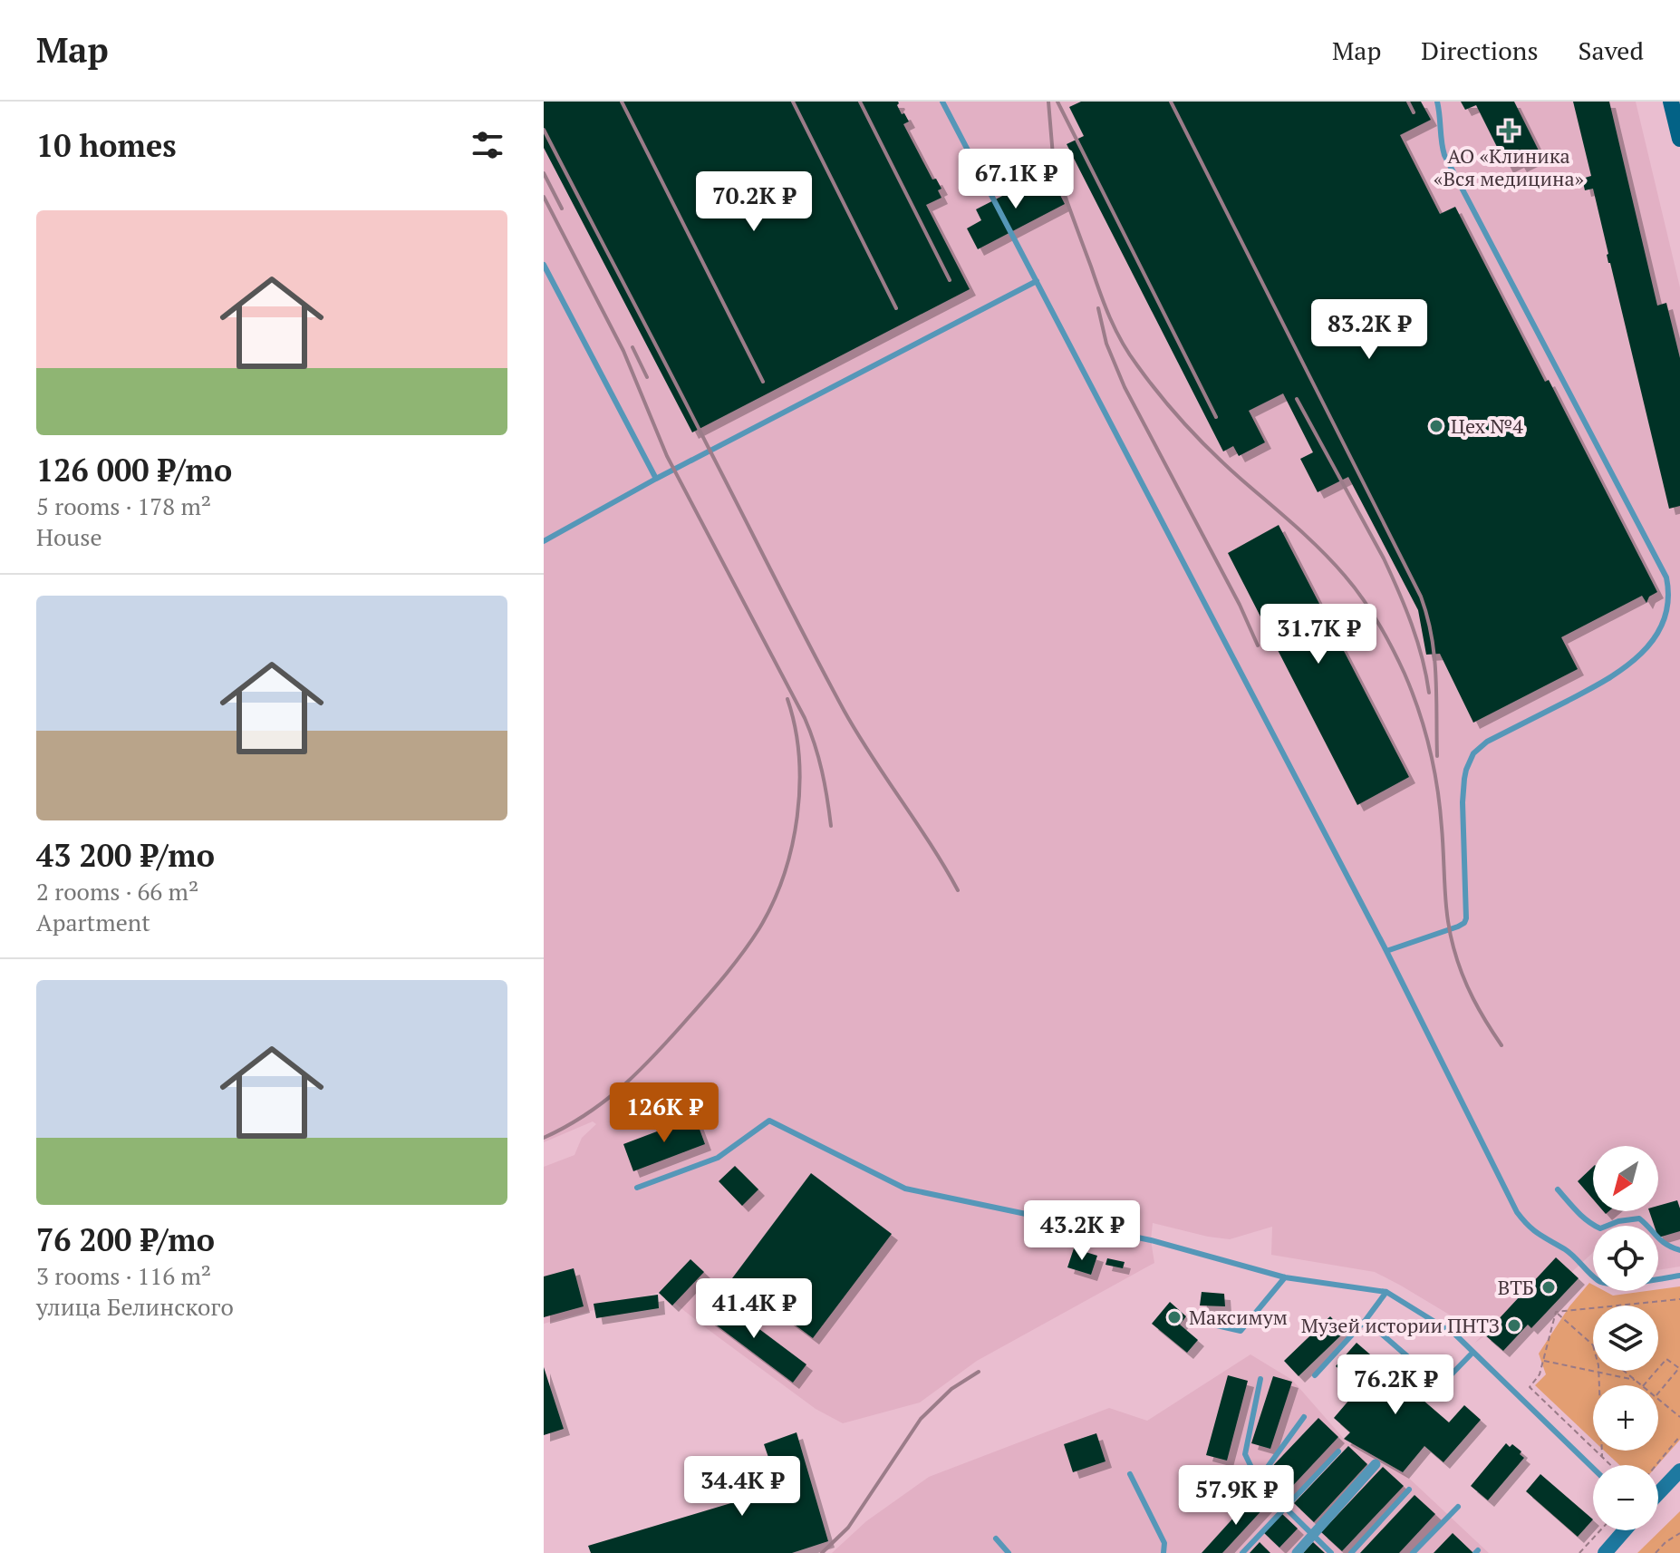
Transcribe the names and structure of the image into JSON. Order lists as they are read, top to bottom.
{
  "places": {
    "health": ["АО «Клиника «Вся медицина»"],
    "other": [
      "Цех №4",
      "ВТБ",
      "Максимум",
      "Музей истории ПНТЗ"
    ]
  },
  "north": "bottom left",
  "page": {
    "header": "Map",
    "nav": ["Map", "Directions", "Saved"],
    "heading": "10 homes",
    "price": [
      "67.1K ₽",
      "70.2K ₽",
      "83.2K ₽",
      "31.7K ₽",
      "126K ₽",
      "43.2K ₽",
      "41.4K ₽",
      "76.2K ₽",
      "34.4K ₽",
      "57.9K ₽"
    ],
    "list": [
      {
        "name": "126 000 ₽/mo",
        "note": "5 rooms · 178 m² · House"
      },
      {
        "name": "43 200 ₽/mo",
        "note": "2 rooms · 66 m² · Apartment"
      },
      {
        "name": "76 200 ₽/mo",
        "note": "3 rooms · 116 m² · улица Белинского"
      }
    ],
    "map_buttons": ["+", "−"]
  }
}
